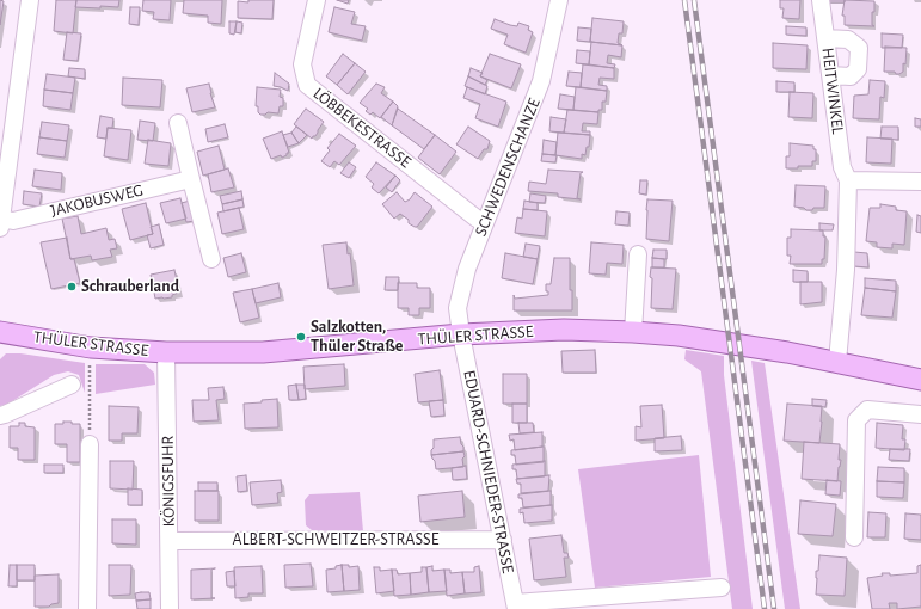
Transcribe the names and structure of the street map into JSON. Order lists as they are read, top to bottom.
{
  "streets": {
    "main road": ["THÜLER STRASSE"],
    "street": [
      "HEITWINKEL",
      "LÖBBEKESTRASSE",
      "SCHWEDENSCHANZE",
      "JAKOBUSWEG",
      "EDUARD-SCHNIEDER-STRASSE",
      "KÖNIGSFUHR",
      "ALBERT-SCHWEITZER-STRASSE"
    ]
  },
  "crossings": [
    ["HEITWINKEL", "THÜLER STRASSE"],
    ["LÖBBEKESTRASSE", "SCHWEDENSCHANZE"],
    ["SCHWEDENSCHANZE", "THÜLER STRASSE"],
    ["SCHWEDENSCHANZE", "EDUARD-SCHNIEDER-STRASSE"],
    ["THÜLER STRASSE", "EDUARD-SCHNIEDER-STRASSE"],
    ["THÜLER STRASSE", "KÖNIGSFUHR"],
    ["EDUARD-SCHNIEDER-STRASSE", "ALBERT-SCHWEITZER-STRASSE"],
    ["KÖNIGSFUHR", "ALBERT-SCHWEITZER-STRASSE"]
  ],
  "places": ["Schrauberland", "Salzkotten, Thüler Straße"]
}
